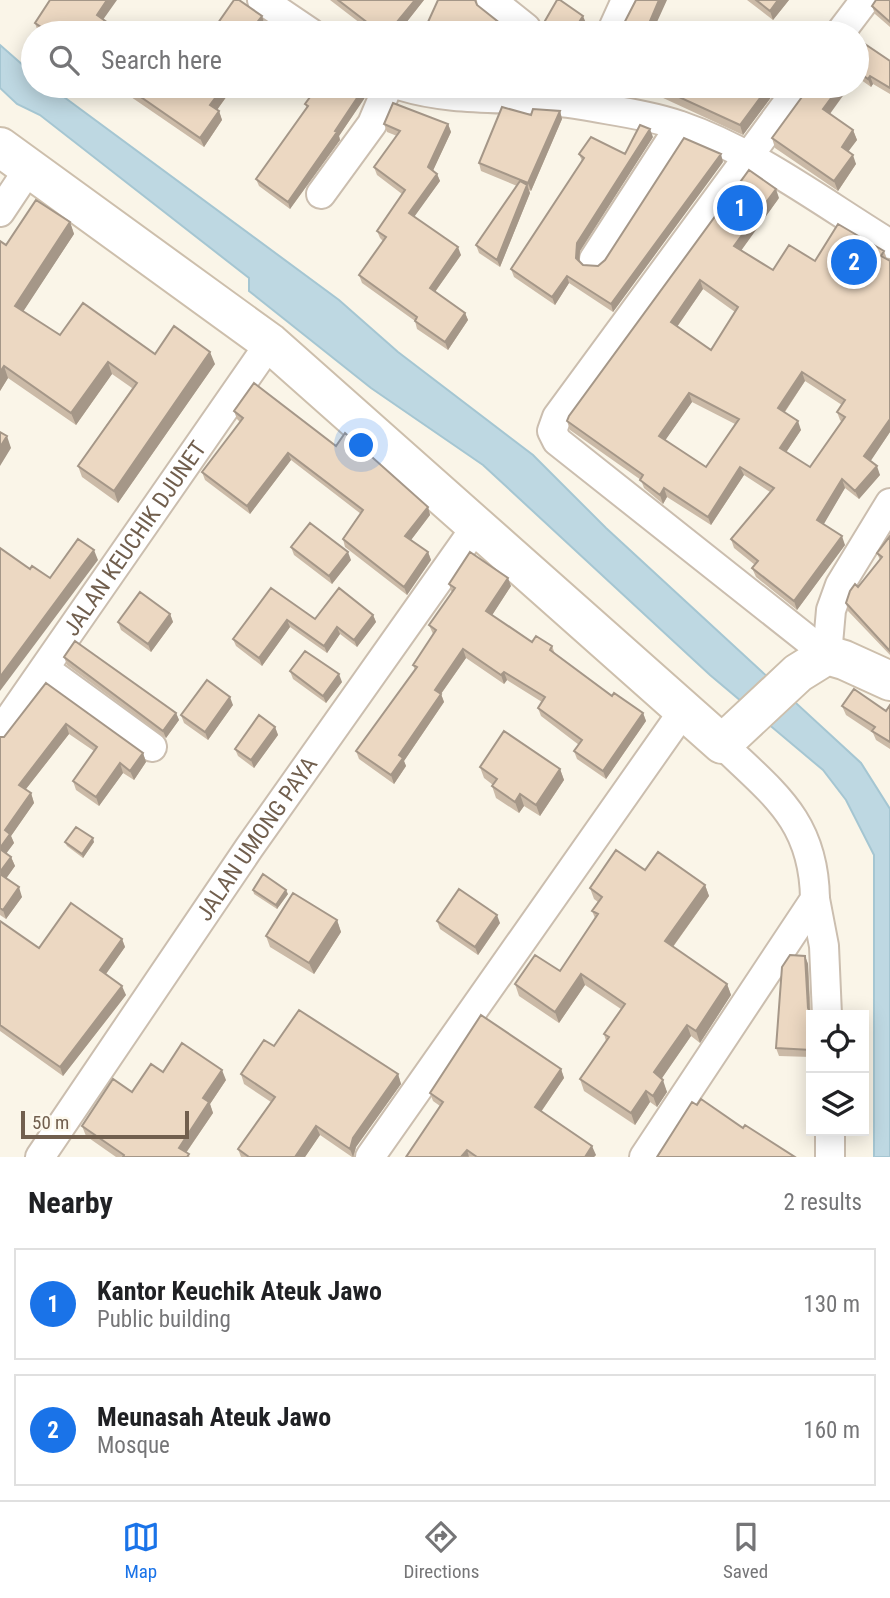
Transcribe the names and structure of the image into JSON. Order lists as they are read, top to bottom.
{
  "streets": {
    "street": ["JALAN KEUCHIK DJUNET", "JALAN UMONG PAYA"]
  },
  "scale_bar": "50 m",
  "page": {
    "search": "Search here",
    "pins": ["1", "2"],
    "scale": "50 m",
    "heading": ["Nearby", "2 results"],
    "list": [
      {
        "mark": "1",
        "name": "Kantor Keuchik Ateuk Jawo",
        "note": "Public building",
        "value": "130 m"
      },
      {
        "mark": "2",
        "name": "Meunasah Ateuk Jawo",
        "note": "Mosque",
        "value": "160 m"
      }
    ],
    "nav": ["Map", "Directions", "Saved"]
  }
}
